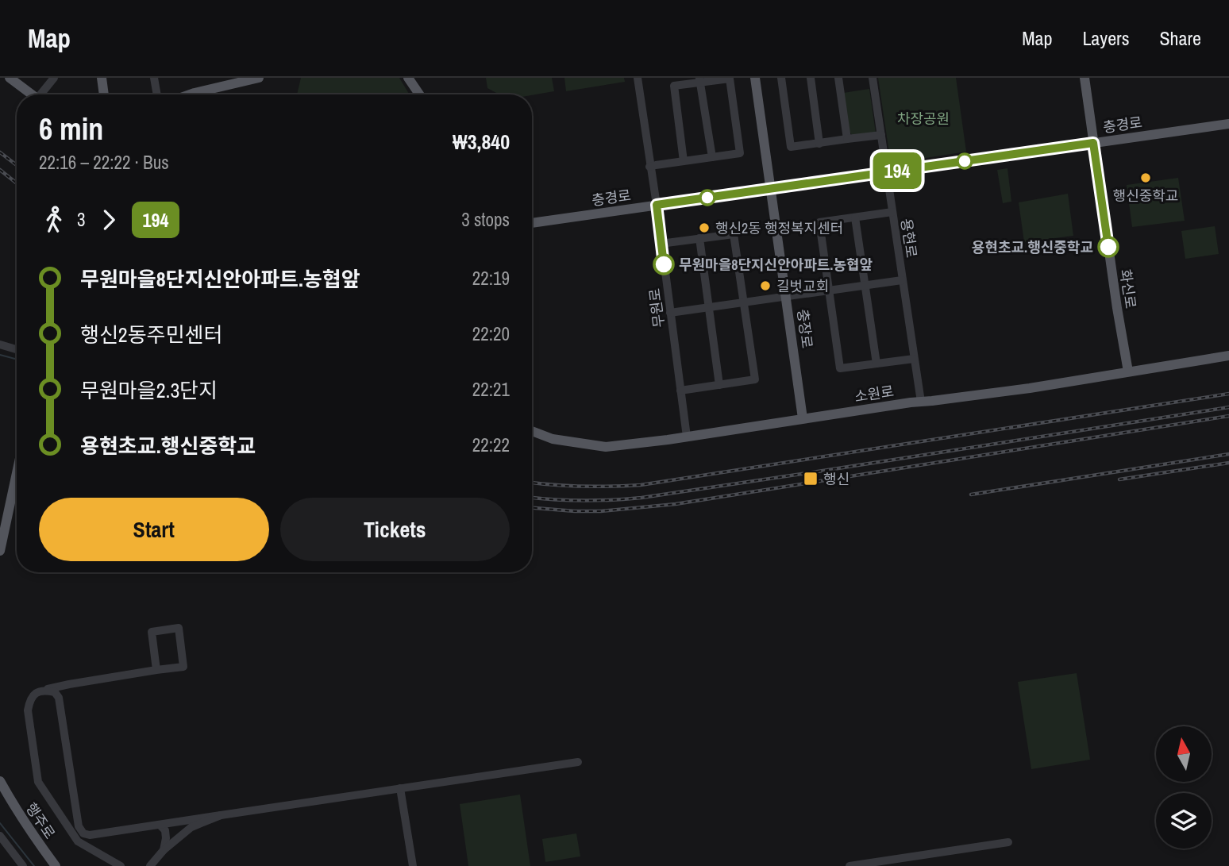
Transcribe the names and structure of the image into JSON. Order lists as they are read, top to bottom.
{
  "streets": {
    "main road": [
      "충경로",
      "화신로",
      "충장로",
      "소원로",
      "행주로"
    ],
    "street": ["용현로", "무원로"]
  },
  "crossings": [
    ["충경로", "용현로"],
    ["충경로", "화신로"],
    ["충경로", "무원로"],
    ["충경로", "충장로"],
    ["용현로", "소원로"],
    ["화신로", "소원로"],
    ["무원로", "소원로"],
    ["충장로", "소원로"]
  ],
  "parks": ["차장공원"],
  "places": {
    "other": [
      "행신중학교",
      "행신2동 행정복지센터",
      "용현초교.행신중학교",
      "무원마을8단지신안아파트.농협앞",
      "길벗교회"
    ],
    "transit": ["행신"]
  },
  "lines": ["bus line 194"],
  "north": "top",
  "page": {
    "header": "Map",
    "nav": ["Map", "Layers", "Share"],
    "on_map": "194",
    "heading": ["6 min", "22:16 – 22:22 · Bus", "₩3,840"],
    "legs": ["3", "194", "3 stops"],
    "list": [
      {
        "name": "무원마을8단지신안아파트.농협앞",
        "value": "22:19"
      },
      {
        "name": "행신2동주민센터",
        "value": "22:20"
      },
      {
        "name": "무원마을2.3단지",
        "value": "22:21"
      },
      {
        "name": "용현초교.행신중학교",
        "value": "22:22"
      }
    ],
    "buttons": ["Start", "Tickets"]
  }
}
